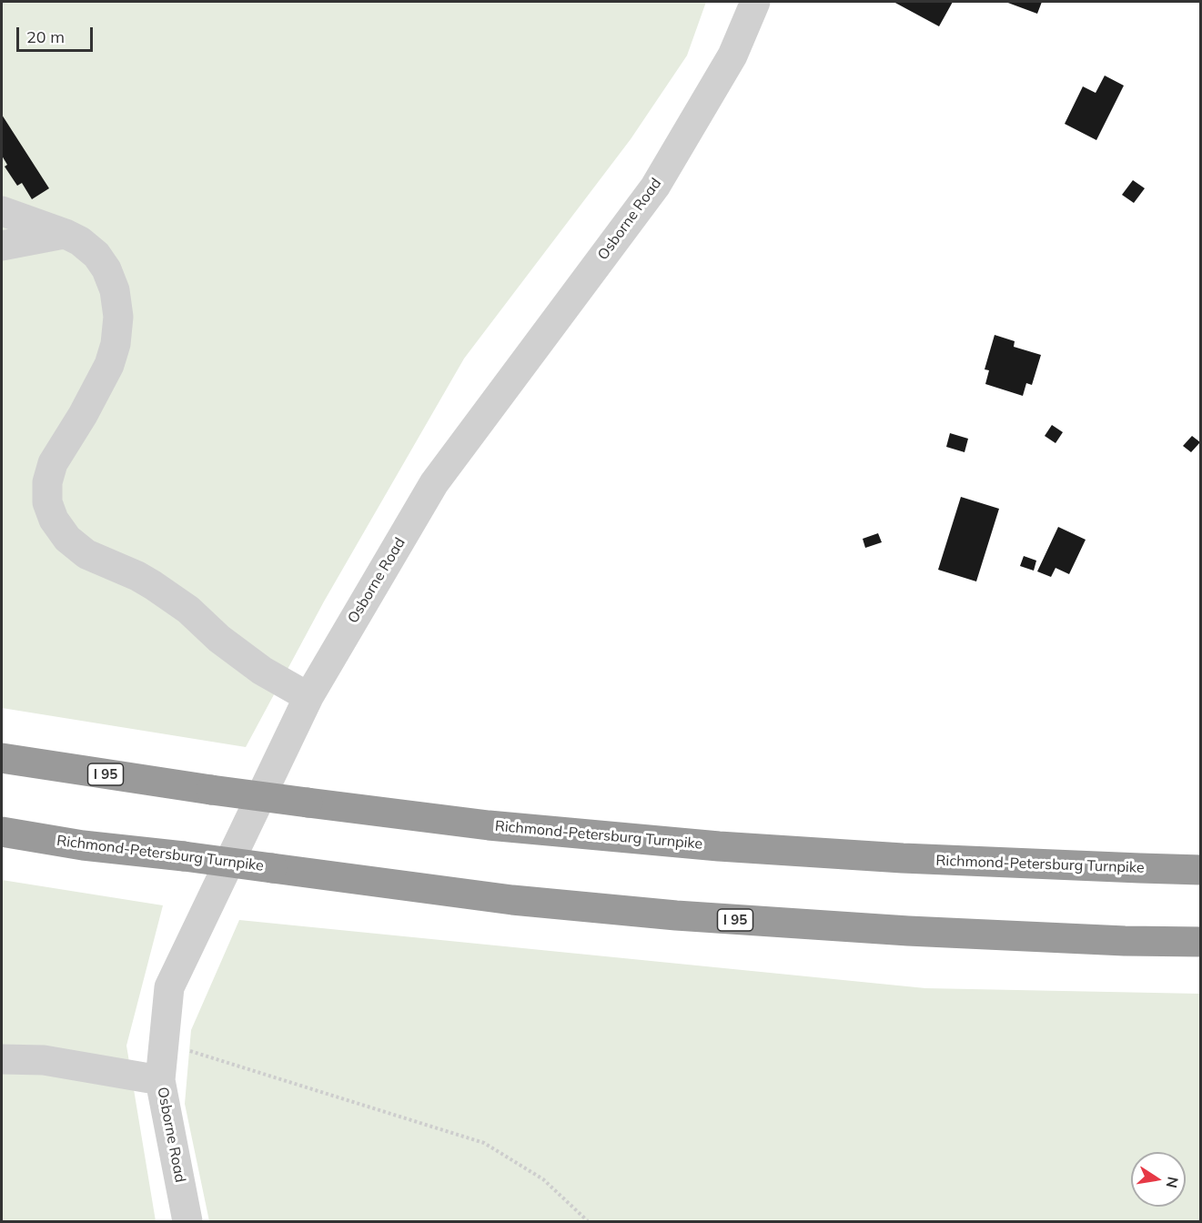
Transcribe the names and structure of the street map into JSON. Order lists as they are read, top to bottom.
{
  "streets": {
    "highway": ["I 95", "Richmond-Petersburg Turnpike"],
    "street": ["Osborne Road"]
  },
  "scale_bar": "20 m",
  "north": "right"
}
